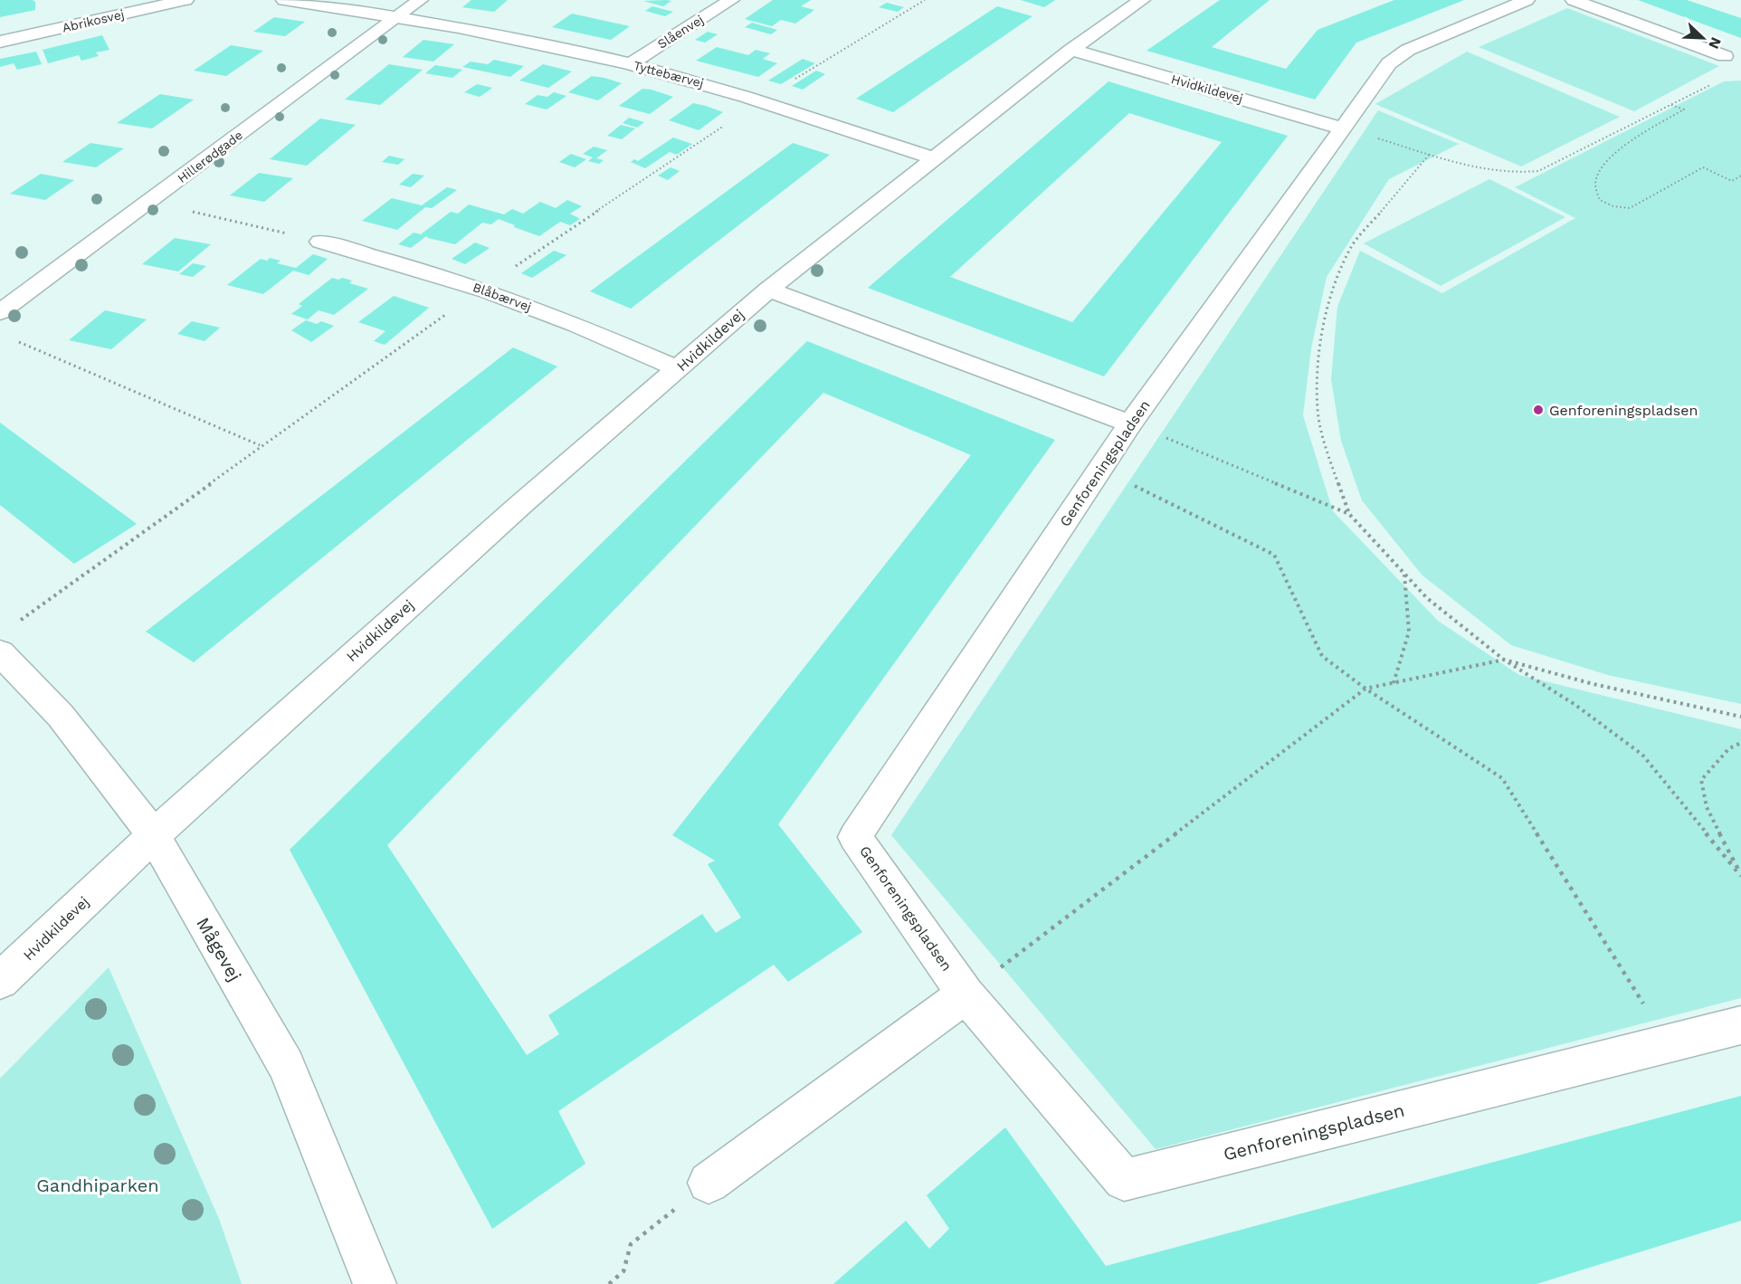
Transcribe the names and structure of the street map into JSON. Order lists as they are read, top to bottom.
{
  "streets": {
    "street": [
      "Abrikosvej",
      "Slåenvej",
      "Tyttebærvej",
      "Hvidkildevej",
      "Hillerødgade",
      "Blåbærvej",
      "Genforeningspladsen",
      "Mågevej"
    ]
  },
  "crossings": [
    ["Slåenvej", "Tyttebærvej"],
    ["Tyttebærvej", "Hvidkildevej"],
    ["Tyttebærvej", "Hillerødgade"],
    ["Hvidkildevej", "Blåbærvej"],
    ["Hvidkildevej", "Genforeningspladsen"],
    ["Hvidkildevej", "Mågevej"]
  ],
  "parks": ["Gandhiparken"],
  "places": ["Genforeningspladsen"],
  "north": "bottom right"
}
